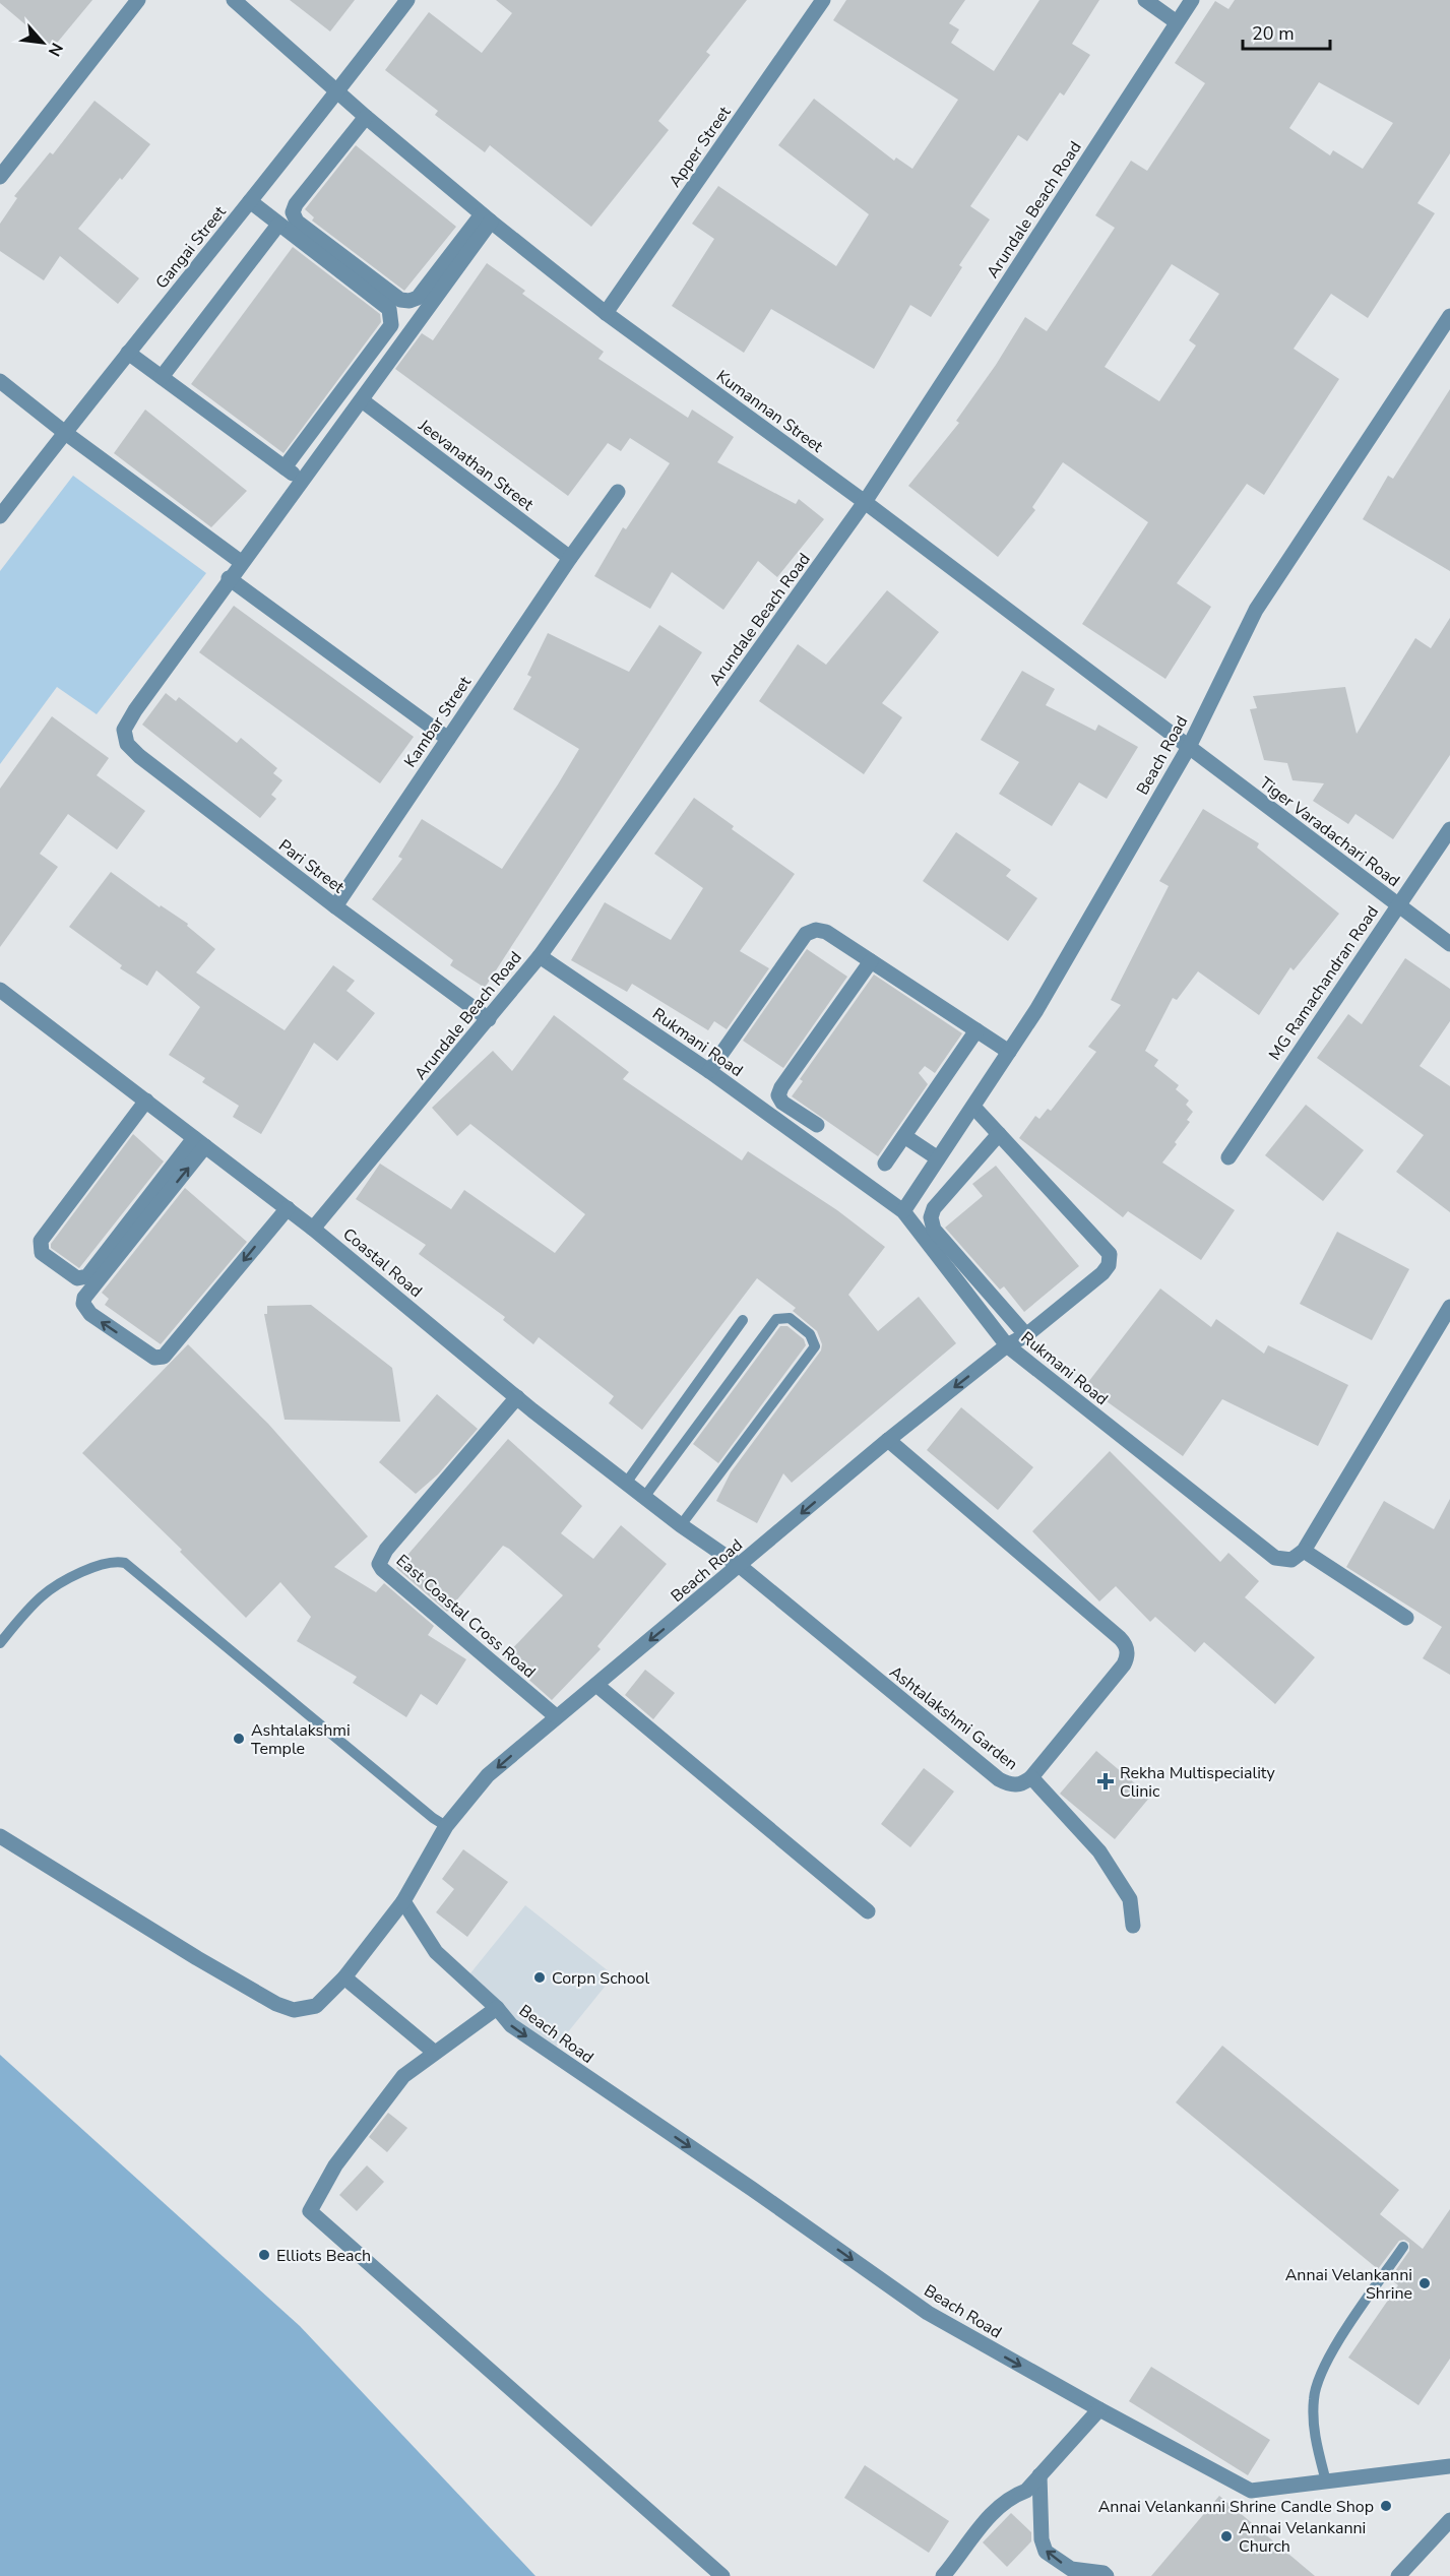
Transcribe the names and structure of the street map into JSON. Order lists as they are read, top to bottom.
{
  "streets": {
    "street": [
      "Apper Street",
      "Arundale Beach Road",
      "Gangai Street",
      "Kumannan Street",
      "Jeevanathan Street",
      "Kambar Street",
      "Beach Road",
      "Tiger Varadachari Road",
      "Pari Street",
      "MG Ramachandran Road",
      "Rukmani Road",
      "Coastal Road",
      "East Coastal Cross Road",
      "Ashtalakshmi Garden"
    ]
  },
  "crossings": [
    ["Apper Street", "Kumannan Street"],
    ["Arundale Beach Road", "Kumannan Street"],
    ["Arundale Beach Road", "Pari Street"],
    ["Arundale Beach Road", "Rukmani Road"],
    ["Arundale Beach Road", "Coastal Road"],
    ["Gangai Street", "Kumannan Street"],
    ["Kumannan Street", "Beach Road"],
    ["Kumannan Street", "Tiger Varadachari Road"],
    ["Jeevanathan Street", "Kambar Street"],
    ["Kambar Street", "Pari Street"],
    ["Beach Road", "Tiger Varadachari Road"],
    ["Beach Road", "Rukmani Road"],
    ["Beach Road", "Coastal Road"],
    ["Beach Road", "East Coastal Cross Road"],
    ["Beach Road", "Ashtalakshmi Garden"],
    ["Tiger Varadachari Road", "MG Ramachandran Road"],
    ["Coastal Road", "East Coastal Cross Road"],
    ["Coastal Road", "Ashtalakshmi Garden"]
  ],
  "places": {
    "other": [
      "Ashtalakshmi Temple",
      "Corpn School",
      "Elliots Beach",
      "Annai Velankanni Shrine",
      "Annai Velankanni Shrine Candle Shop",
      "Annai Velankanni Church"
    ],
    "health": ["Rekha Multispeciality Clinic"]
  },
  "scale_bar": "20 m",
  "north": "bottom right"
}
